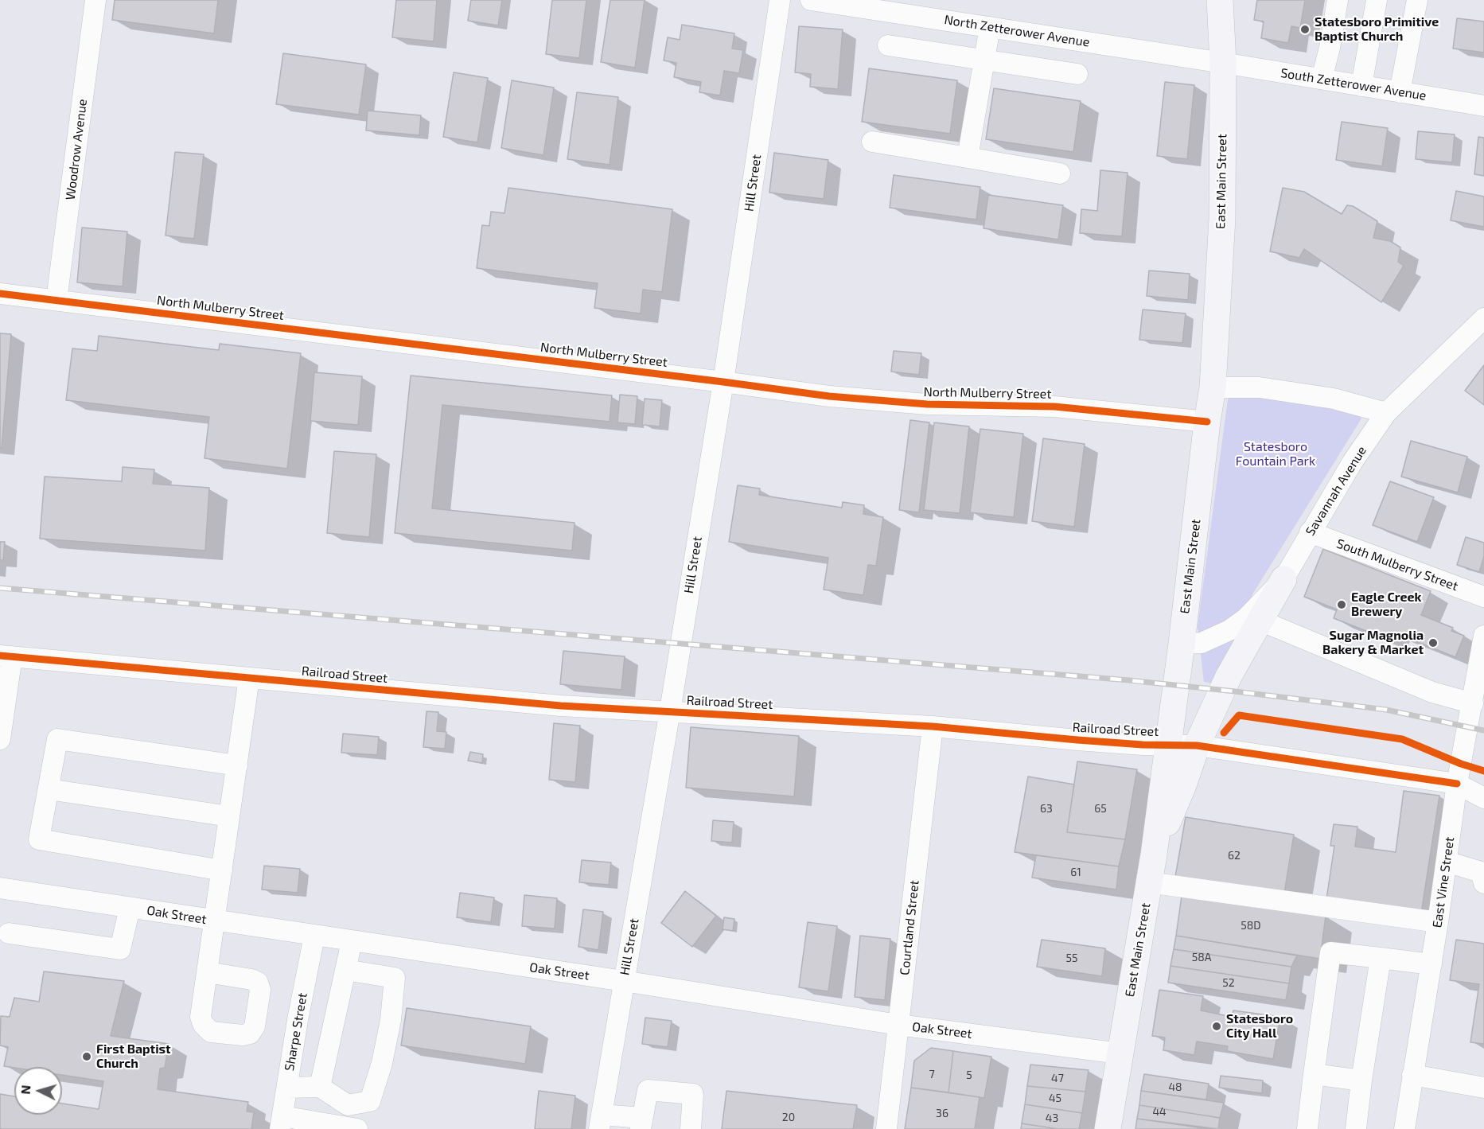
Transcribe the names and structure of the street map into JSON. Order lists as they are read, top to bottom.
{
  "streets": {
    "main road": ["East Main Street"],
    "street": [
      "North Zetterower Avenue",
      "South Zetterower Avenue",
      "Woodrow Avenue",
      "Hill Street",
      "North Mulberry Street",
      "Savannah Avenue",
      "South Mulberry Street",
      "Railroad Street",
      "East Vine Street",
      "Oak Street",
      "Courtland Street",
      "Sharpe Street"
    ]
  },
  "crossings": [
    ["North Zetterower Avenue", "South Zetterower Avenue"],
    ["North Zetterower Avenue", "East Main Street"],
    ["South Zetterower Avenue", "East Main Street"],
    ["Woodrow Avenue", "North Mulberry Street"],
    ["East Main Street", "North Mulberry Street"],
    ["East Main Street", "Savannah Avenue"],
    ["East Main Street", "Railroad Street"],
    ["East Main Street", "Oak Street"],
    ["Hill Street", "North Mulberry Street"],
    ["Hill Street", "Railroad Street"],
    ["Hill Street", "Oak Street"],
    ["Savannah Avenue", "South Mulberry Street"],
    ["Railroad Street", "East Vine Street"],
    ["Railroad Street", "Courtland Street"],
    ["Oak Street", "Courtland Street"],
    ["Oak Street", "Sharpe Street"]
  ],
  "parks": ["Statesboro Fountain Park"],
  "places": [
    "Statesboro Primitive Baptist Church",
    "Eagle Creek Brewery",
    "Sugar Magnolia Bakery & Market",
    "Statesboro City Hall",
    "First Baptist Church"
  ],
  "house_numbers": [
    "63",
    "65",
    "62",
    "61",
    "58D",
    "58A",
    "55",
    "52",
    "7",
    "5",
    "47",
    "48",
    "45",
    "44",
    "36",
    "20",
    "43"
  ],
  "north": "left"
}
